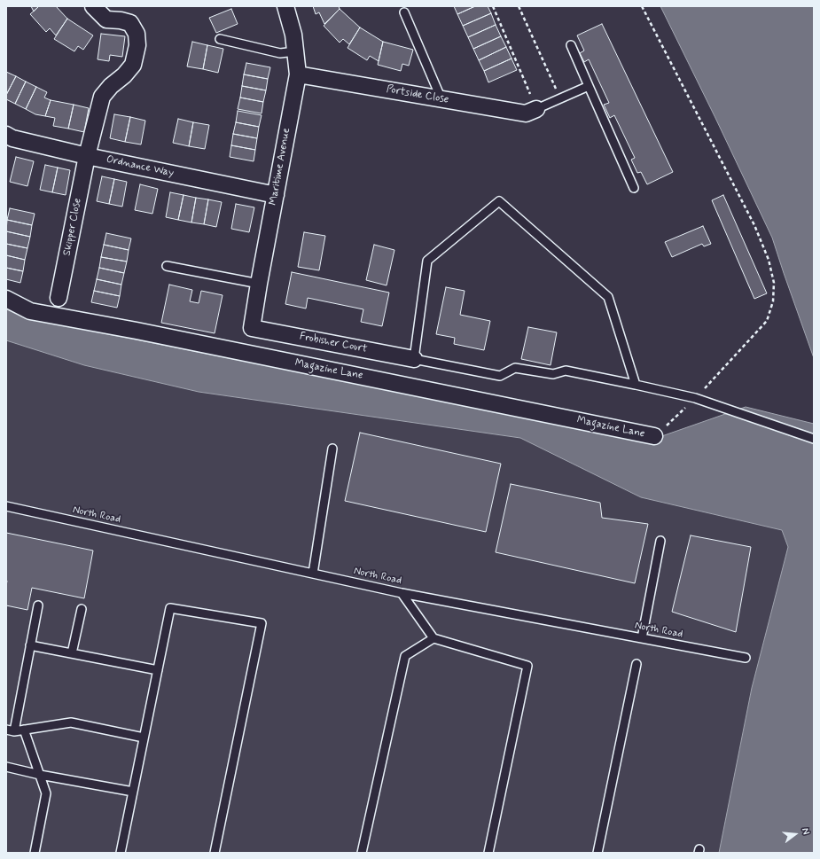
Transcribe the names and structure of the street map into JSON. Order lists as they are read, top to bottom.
{
  "streets": {
    "street": [
      "Portside Close",
      "Ordnance Way",
      "Maritime Avenue",
      "Skipper Close",
      "Frobisher Court",
      "Magazine Lane"
    ],
    "lane": ["North Road"]
  },
  "crossings": [
    ["Portside Close", "Maritime Avenue"],
    ["Ordnance Way", "Maritime Avenue"],
    ["Ordnance Way", "Skipper Close"],
    ["Maritime Avenue", "Frobisher Court"]
  ],
  "north": "right"
}
